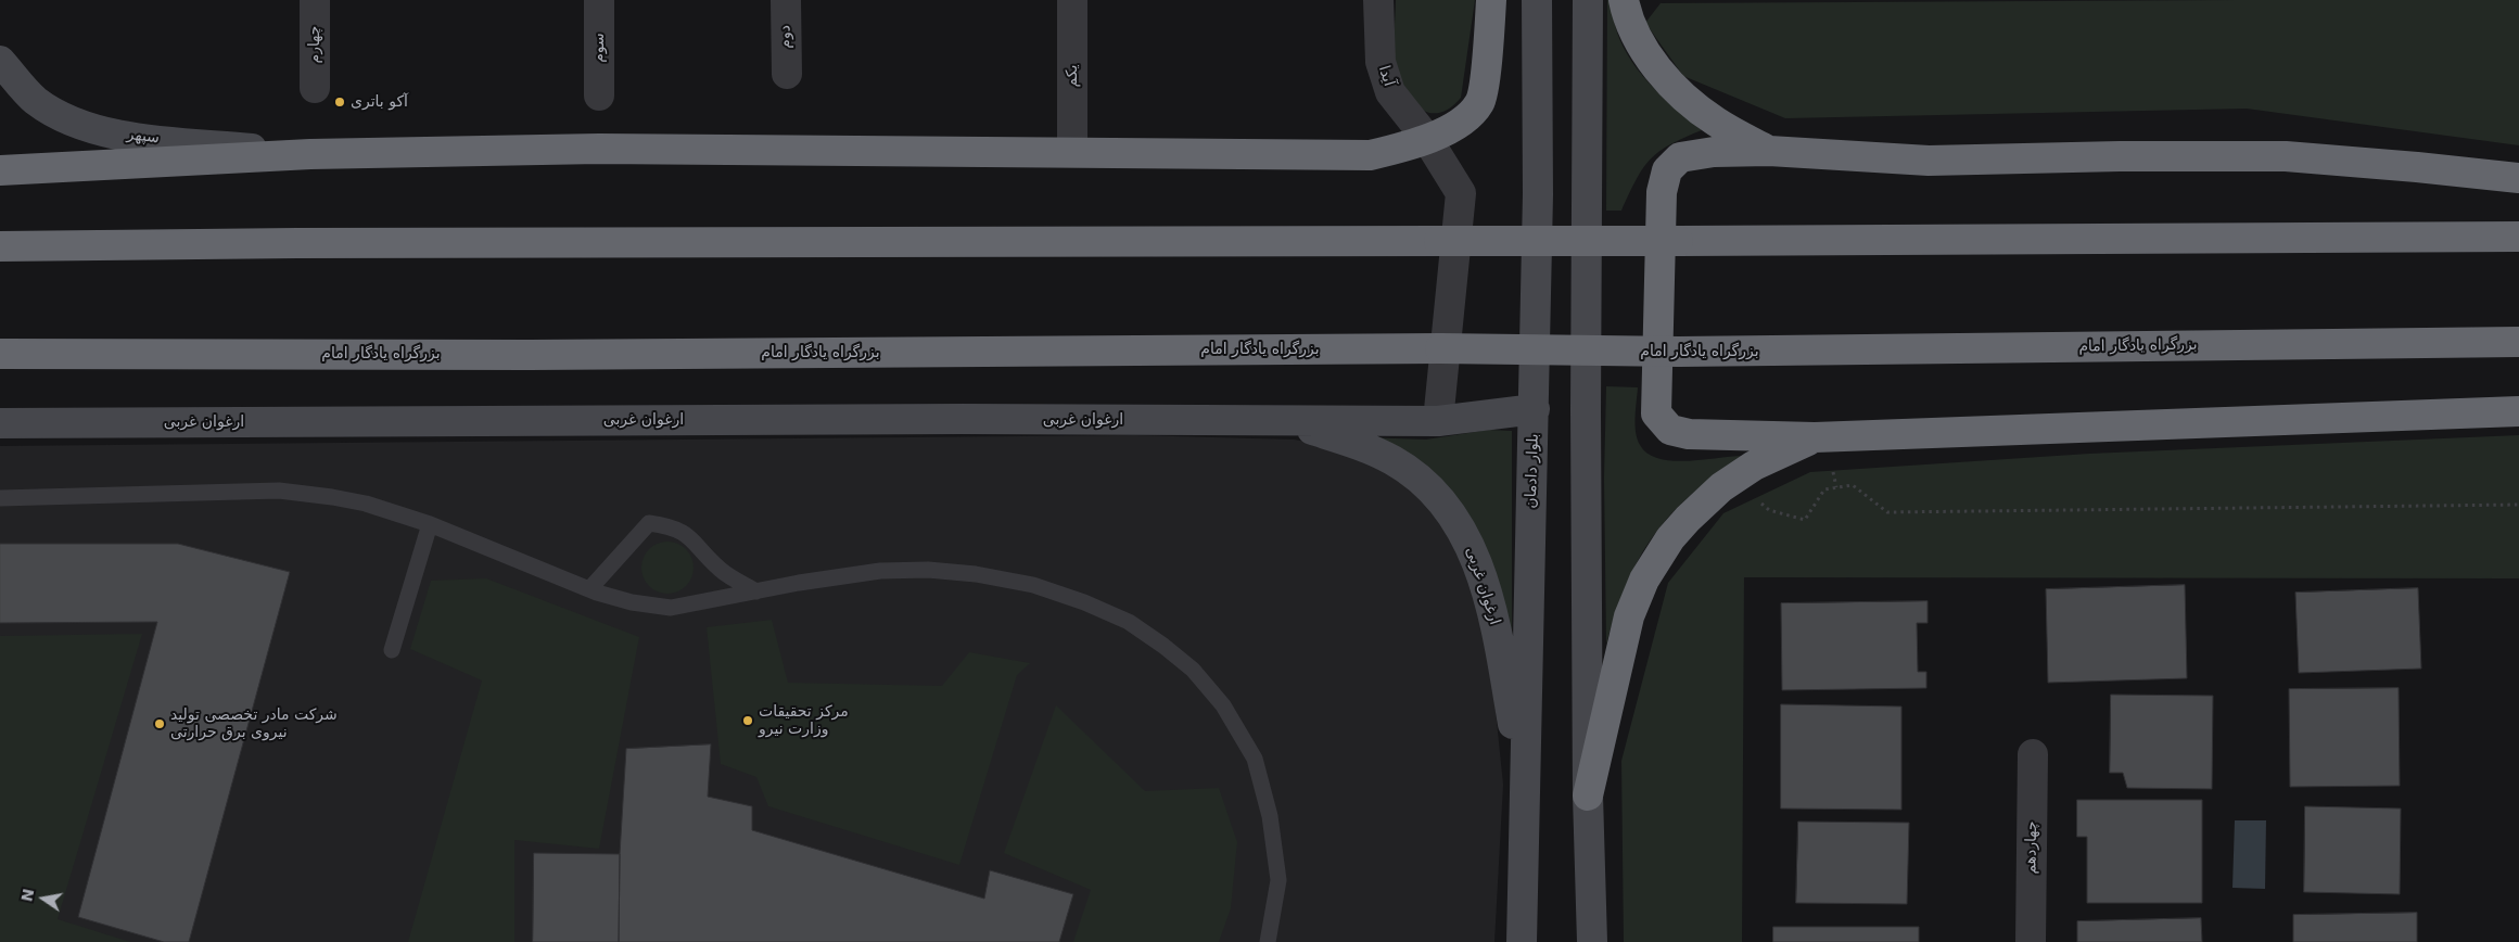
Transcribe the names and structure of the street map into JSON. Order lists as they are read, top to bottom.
{
  "streets": {
    "highway": ["بزرگراه یادگار امام"],
    "street": [
      "دوم",
      "چهارم",
      "سوم",
      "یکم",
      "آیدا",
      "سپهر",
      "ارغوان غربی",
      "بلوار دادمان",
      "چهاردهم"
    ]
  },
  "crossings": [
    ["آیدا", "ارغوان غربی"],
    ["ارغوان غربی", "بلوار دادمان"]
  ],
  "places": ["آکو باتری", "مرکز تحقیقات وزارت نیرو", "شرکت مادر تخصصی تولید نیروی برق حرارتی"],
  "north": "left"
}
